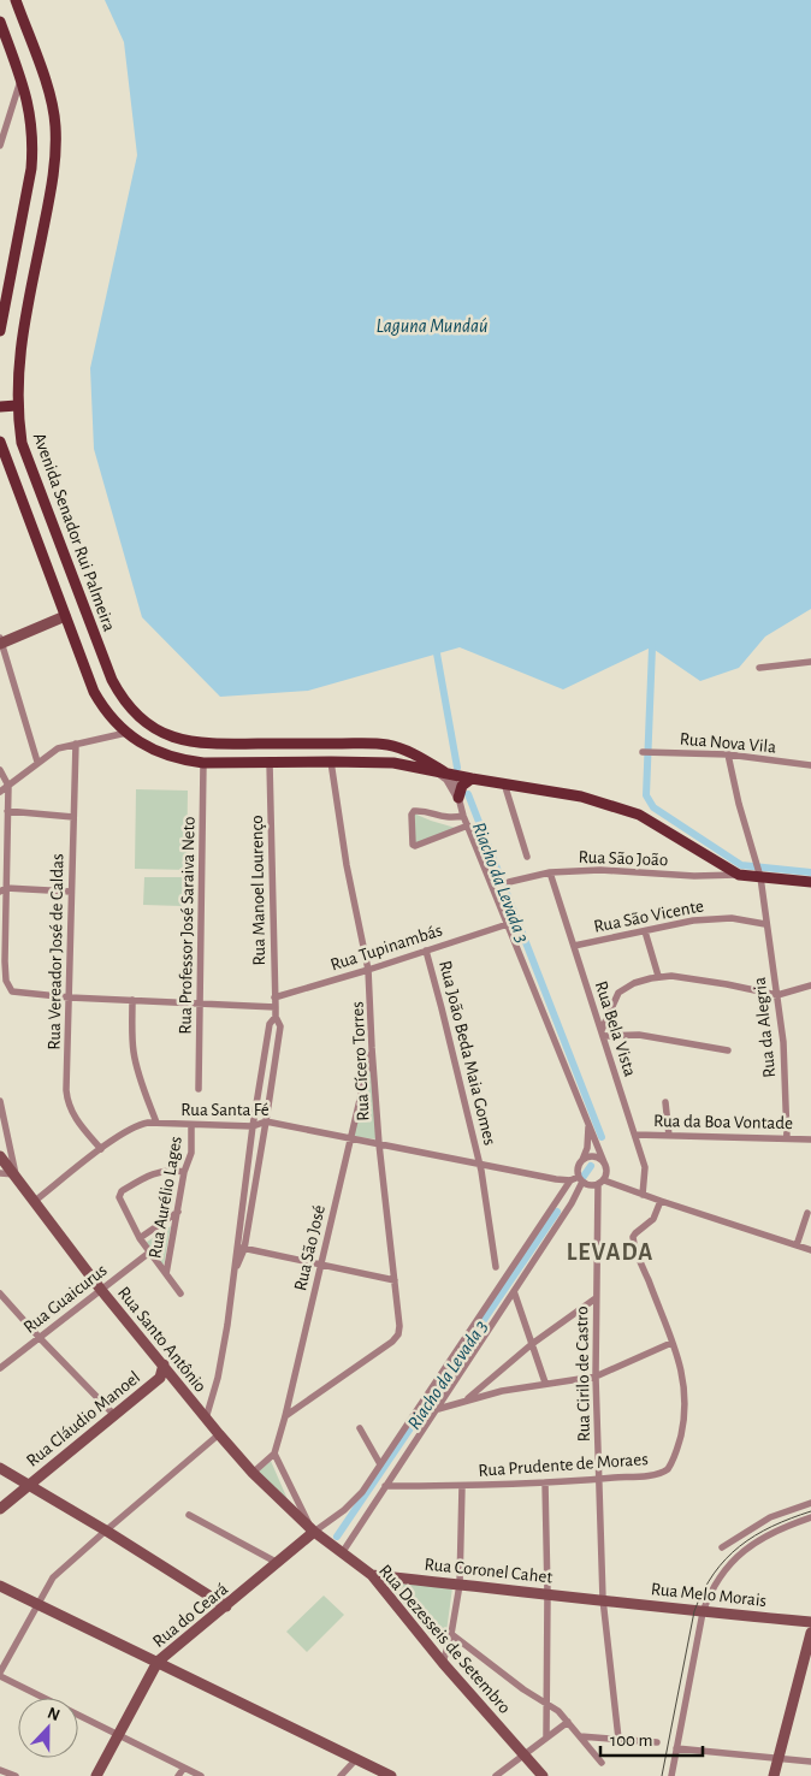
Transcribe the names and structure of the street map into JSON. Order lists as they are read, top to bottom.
{
  "streets": {
    "main road": ["Avenida Senador Rui Palmeira"],
    "street": [
      "Rua Nova Vila",
      "Rua São João",
      "Rua Manoel Lourenço",
      "Rua São Vicente",
      "Rua Professor José Saraiva Neto",
      "Rua Tupinambás",
      "Rua Vereador José de Caldas",
      "Rua da Alegria",
      "Rua Bela Vista",
      "Rua João Beda Maia Gomes",
      "Rua Cícero Torres",
      "Rua Santa Fé",
      "Rua da Boa Vontade",
      "Rua Aurélio Lages",
      "Rua São José",
      "Rua Guaicurus",
      "Rua Santo Antônio",
      "Rua Cirilo de Castro",
      "Rua Cláudio Manoel",
      "Rua Prudente de Moraes",
      "Rua Coronel Cahet",
      "Rua Melo Morais",
      "Rua do Ceará",
      "Rua Dezesseis de Setembro"
    ]
  },
  "crossings": [
    ["Avenida Senador Rui Palmeira", "Rua São João"],
    ["Avenida Senador Rui Palmeira", "Rua Manoel Lourenço"],
    ["Avenida Senador Rui Palmeira", "Rua Professor José Saraiva Neto"],
    ["Avenida Senador Rui Palmeira", "Rua da Alegria"],
    ["Avenida Senador Rui Palmeira", "Rua Cícero Torres"],
    ["Rua Nova Vila", "Rua da Alegria"],
    ["Rua São João", "Rua Bela Vista"],
    ["Rua Manoel Lourenço", "Rua Tupinambás"],
    ["Rua Manoel Lourenço", "Rua Santa Fé"],
    ["Rua Manoel Lourenço", "Rua Santo Antônio"],
    ["Rua São Vicente", "Rua da Alegria"],
    ["Rua São Vicente", "Rua Bela Vista"],
    ["Rua Tupinambás", "Rua João Beda Maia Gomes"],
    ["Rua Tupinambás", "Rua Cícero Torres"],
    ["Rua Vereador José de Caldas", "Rua Santa Fé"],
    ["Rua da Alegria", "Rua da Boa Vontade"],
    ["Rua Bela Vista", "Rua da Boa Vontade"],
    ["Rua João Beda Maia Gomes", "Rua Santa Fé"],
    ["Rua Cícero Torres", "Rua Santa Fé"],
    ["Rua Cícero Torres", "Rua São José"],
    ["Rua Santa Fé", "Rua Aurélio Lages"],
    ["Rua Santa Fé", "Rua São José"],
    ["Rua Santa Fé", "Rua Santo Antônio"],
    ["Rua Guaicurus", "Rua Santo Antônio"],
    ["Rua Santo Antônio", "Rua Cláudio Manoel"],
    ["Rua Santo Antônio", "Rua do Ceará"],
    ["Rua Santo Antônio", "Rua Dezesseis de Setembro"],
    ["Rua Cirilo de Castro", "Rua Prudente de Moraes"],
    ["Rua Cirilo de Castro", "Rua Coronel Cahet"],
    ["Rua Cirilo de Castro", "Rua Melo Morais"],
    ["Rua Coronel Cahet", "Rua Melo Morais"],
    ["Rua Coronel Cahet", "Rua Dezesseis de Setembro"],
    ["Rua do Ceará", "Rua Dezesseis de Setembro"]
  ],
  "districts": ["LEVADA"],
  "water": ["Laguna Mundaú", "Riacho da Levada 3"],
  "scale_bar": "100 m",
  "north": "top"
}
